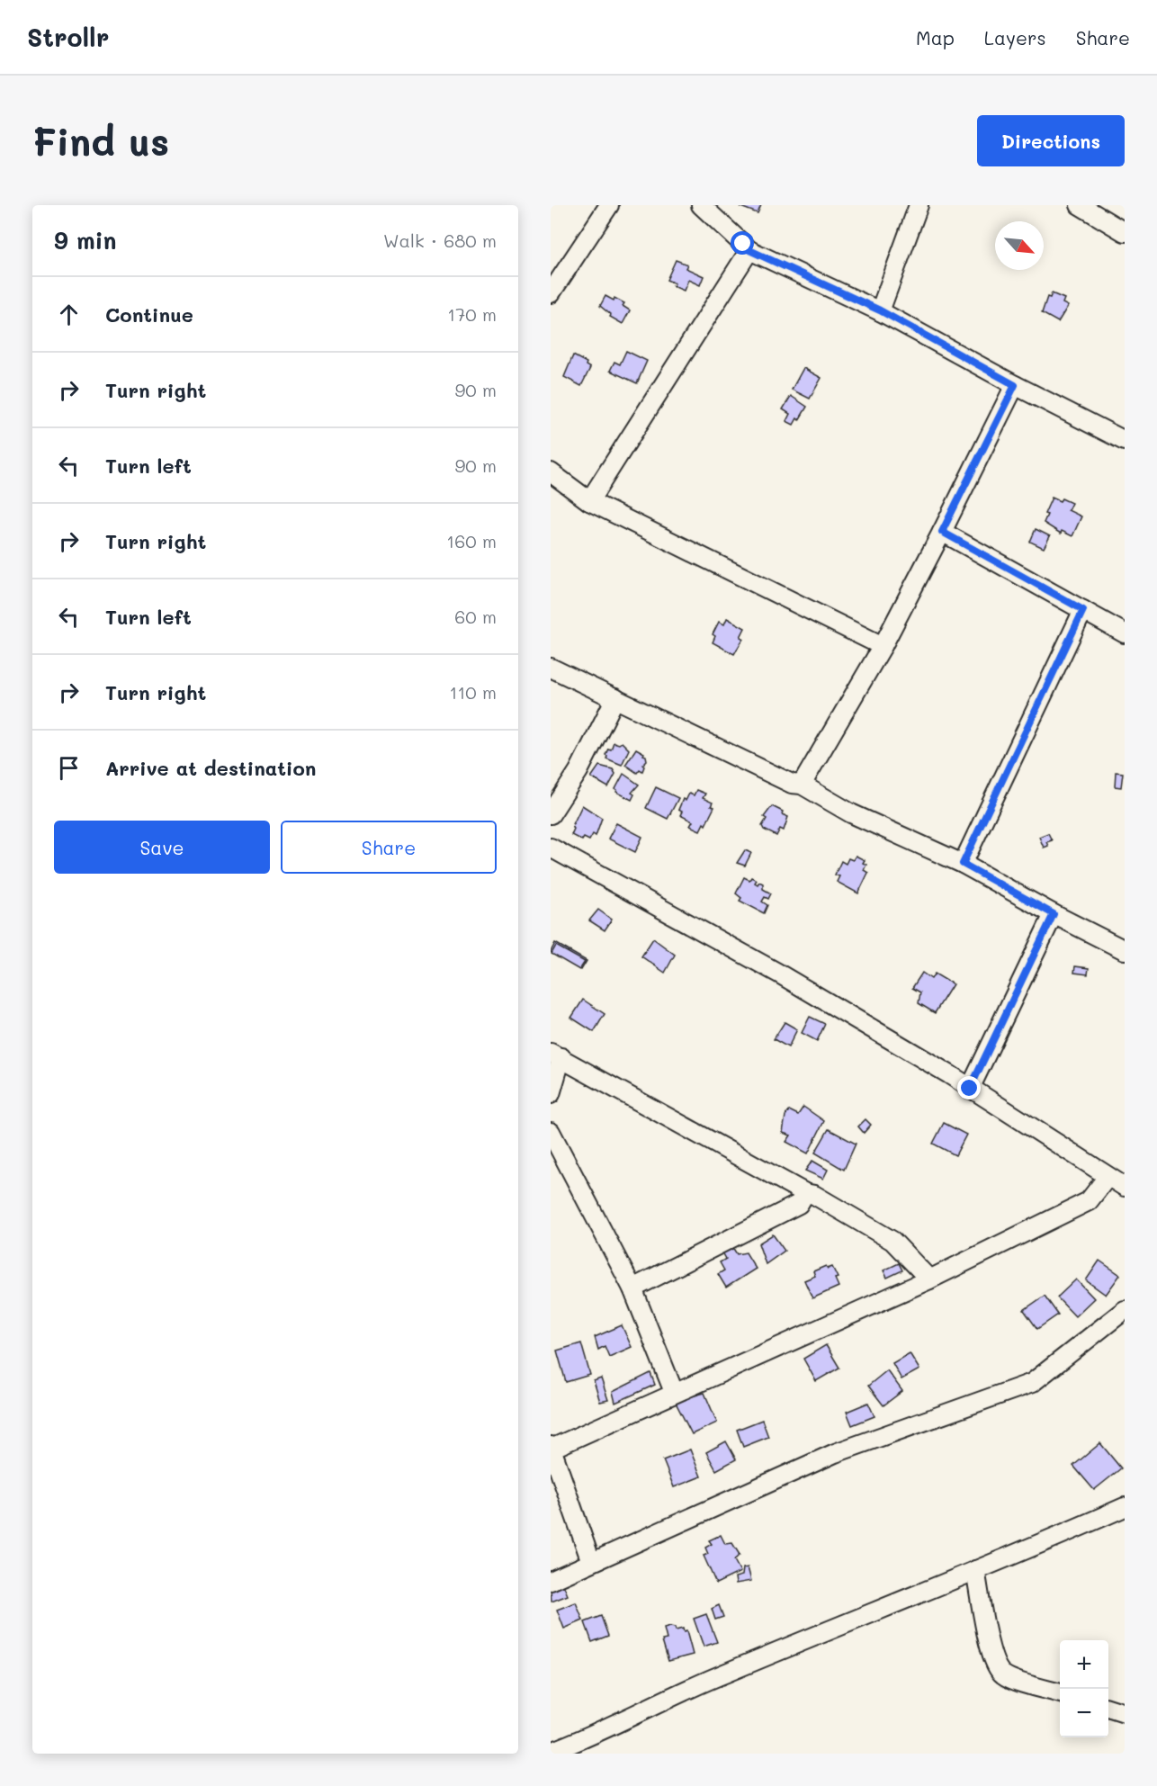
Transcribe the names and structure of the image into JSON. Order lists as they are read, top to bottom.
{
  "north": "bottom right",
  "page": {
    "header": "Strollr",
    "nav": ["Map", "Layers", "Share"],
    "buttons": [
      "Directions",
      ["Save", "Share"]
    ],
    "title": "Find us",
    "heading": ["9 min", "Walk · 680 m"],
    "list": [
      ["Continue", "170 m"],
      ["Turn right", "90 m"],
      ["Turn left", "90 m"],
      ["Turn right", "160 m"],
      ["Turn left", "60 m"],
      ["Turn right", "110 m"],
      "Arrive at destination"
    ],
    "map_buttons": ["+", "−"]
  }
}
